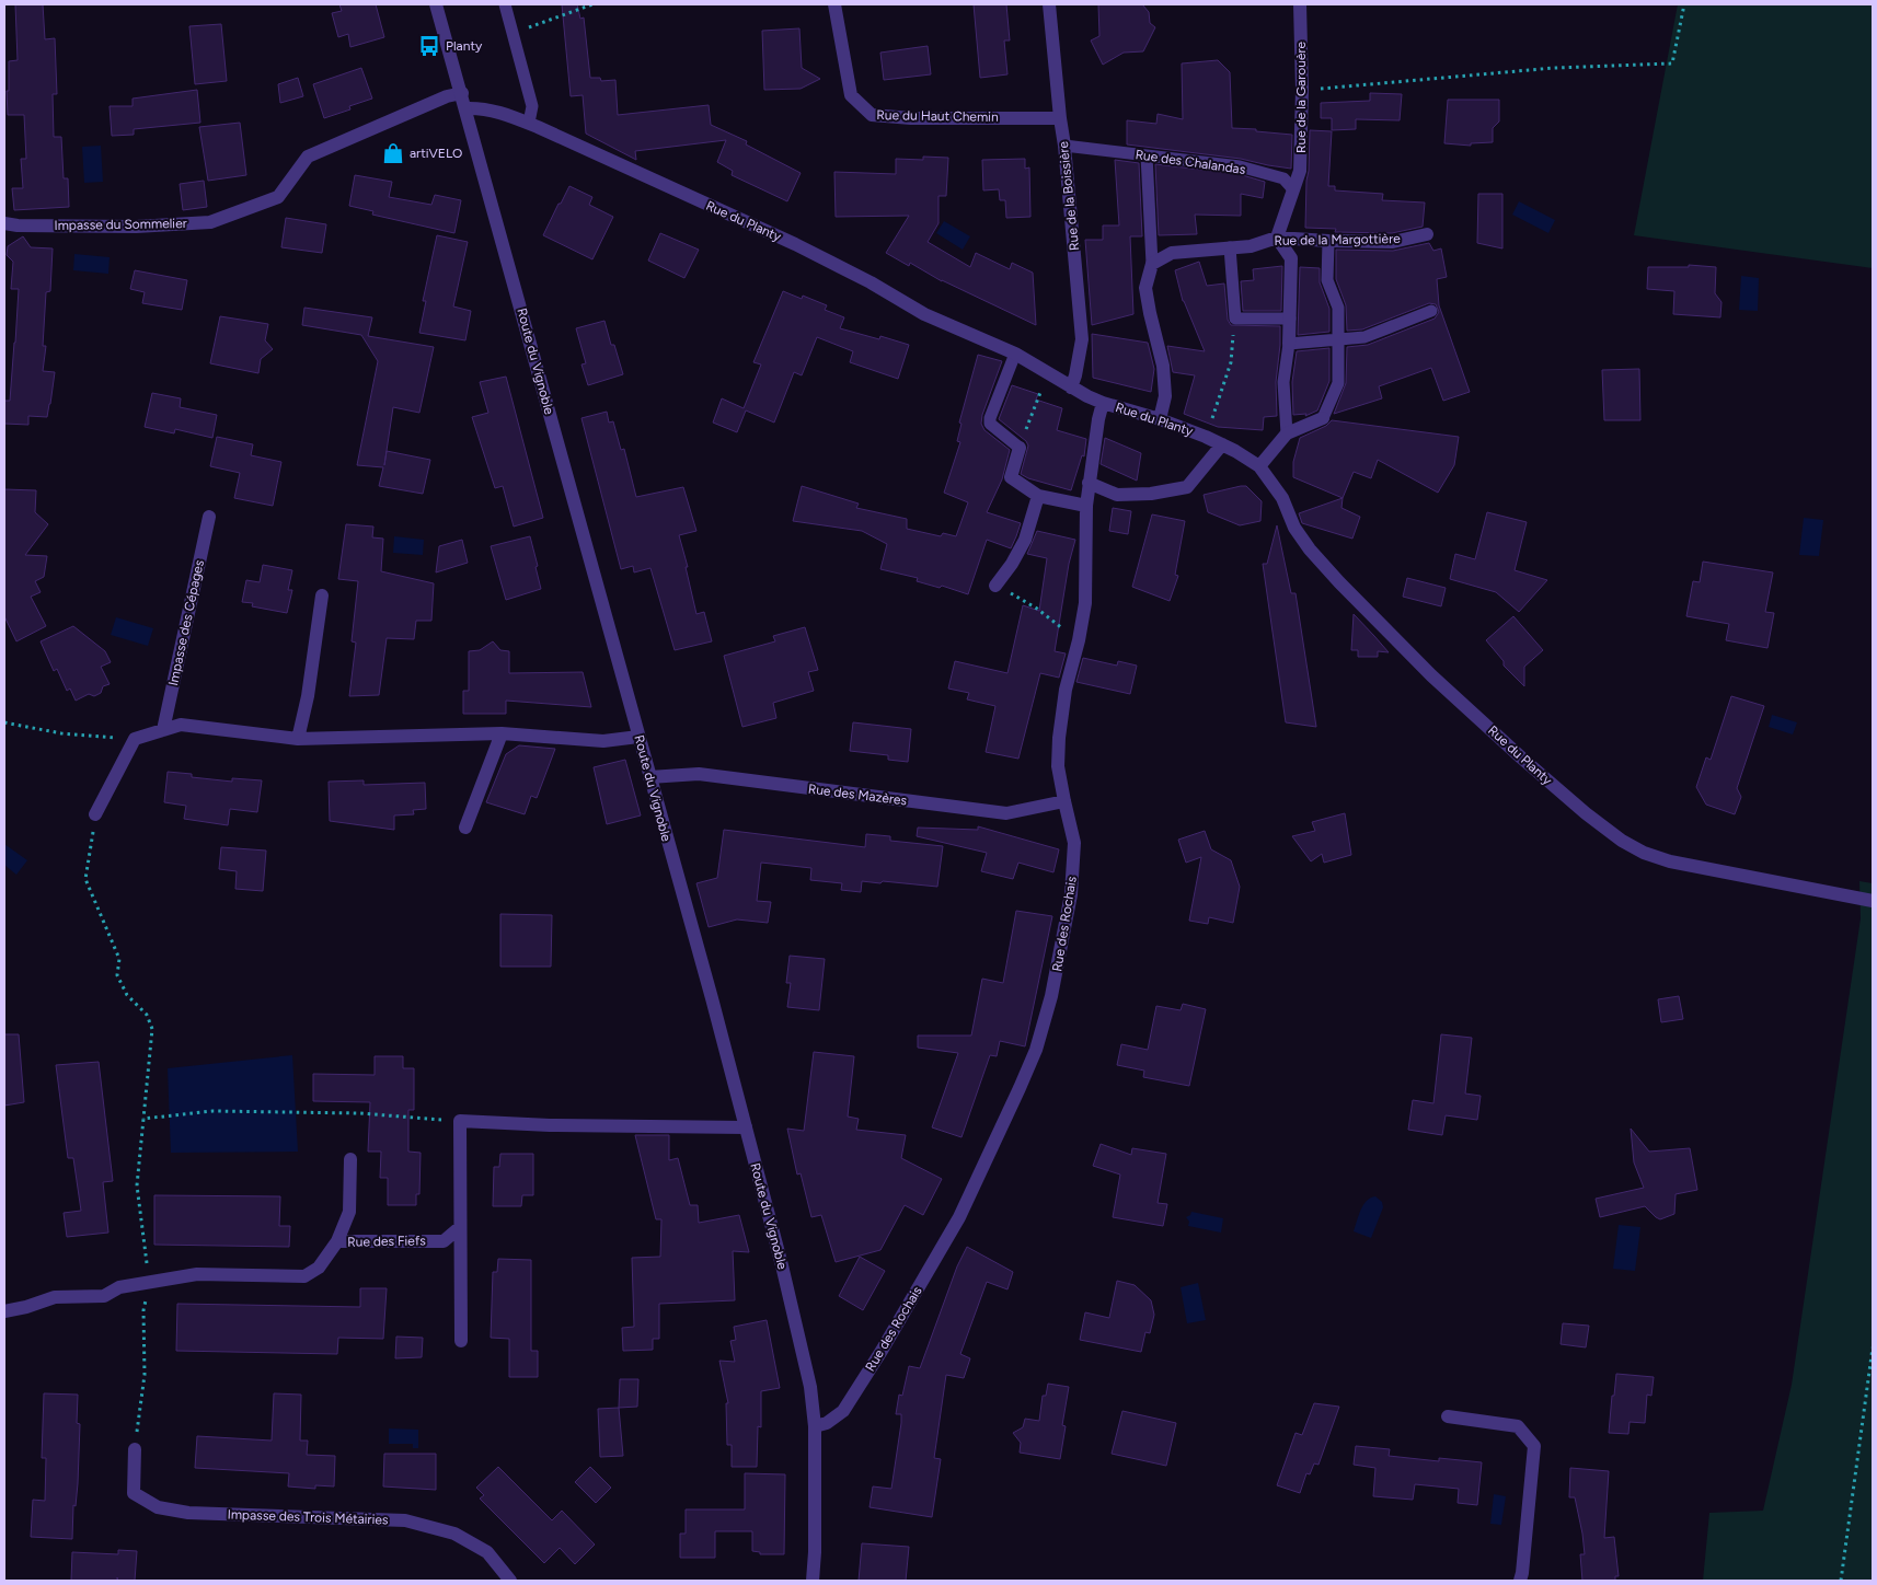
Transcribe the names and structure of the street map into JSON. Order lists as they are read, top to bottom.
{
  "streets": {
    "street": [
      "Rue de la Garouère",
      "Rue du Haut Chemin",
      "Rue de la Boissière",
      "Rue du Planty",
      "Impasse du Sommelier",
      "Rue de la Margottière",
      "Route du Vignoble",
      "Impasse des Cépages",
      "Rue des Mazères",
      "Rue des Rochais",
      "Rue des Fiefs",
      "Impasse des Trois Métairies"
    ],
    "lane": ["Rue des Chalandas"]
  },
  "crossings": [
    ["Rue de la Garouère", "Rue des Chalandas"],
    ["Rue du Haut Chemin", "Rue de la Boissière"],
    ["Rue des Chalandas", "Rue de la Boissière"],
    ["Rue de la Boissière", "Rue du Planty"],
    ["Rue du Planty", "Route du Vignoble"],
    ["Rue du Planty", "Rue des Rochais"],
    ["Impasse du Sommelier", "Route du Vignoble"],
    ["Route du Vignoble", "Rue des Mazères"],
    ["Route du Vignoble", "Rue des Rochais"],
    ["Rue des Mazères", "Rue des Rochais"]
  ],
  "places": {
    "bus stop": ["Planty"],
    "shop": ["artiVELO"]
  }
}
